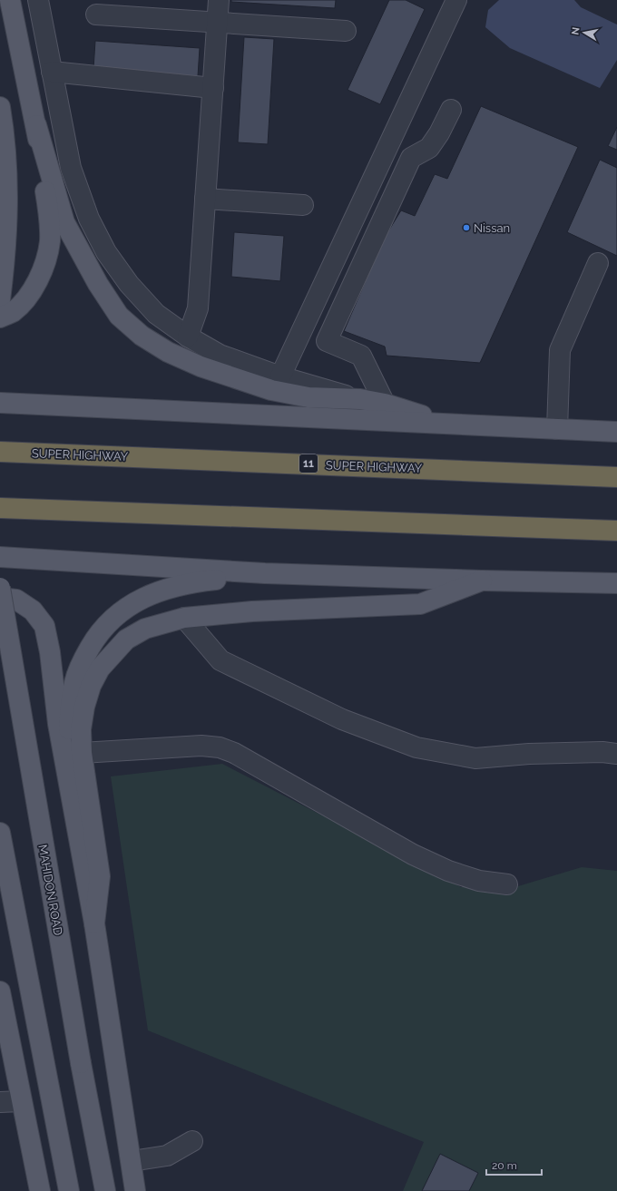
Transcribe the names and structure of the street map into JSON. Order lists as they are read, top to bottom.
{
  "streets": {
    "highway": ["SUPER HIGHWAY", "11"],
    "main road": ["MAHIDON ROAD"]
  },
  "places": ["Nissan"],
  "scale_bar": "20 m",
  "north": "left"
}
